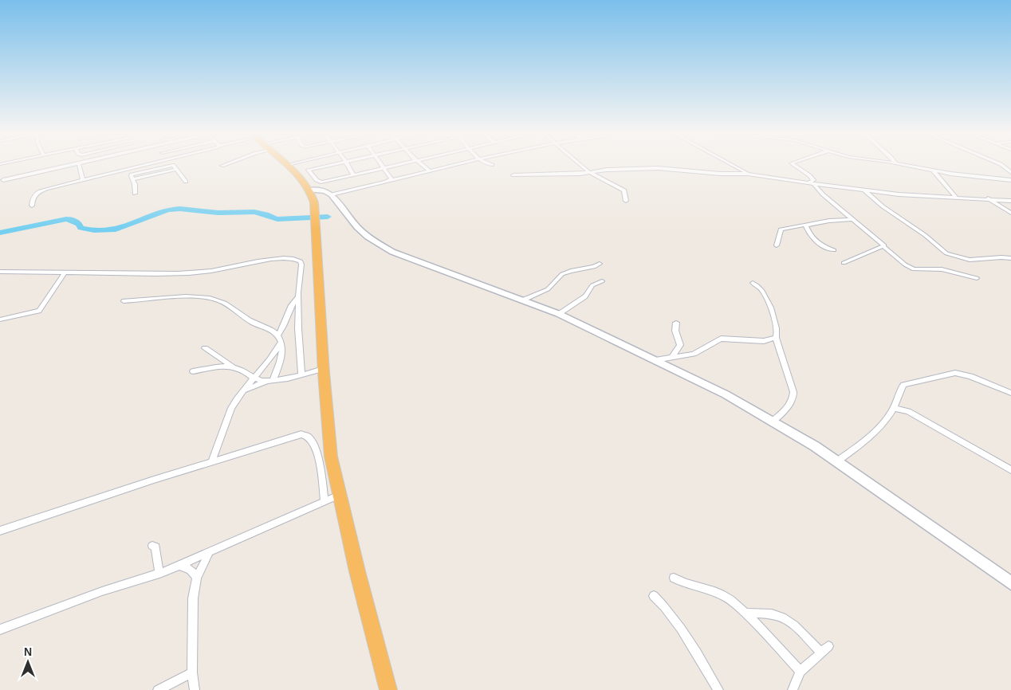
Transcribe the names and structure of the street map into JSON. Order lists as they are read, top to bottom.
{
  "north": "top"
}
